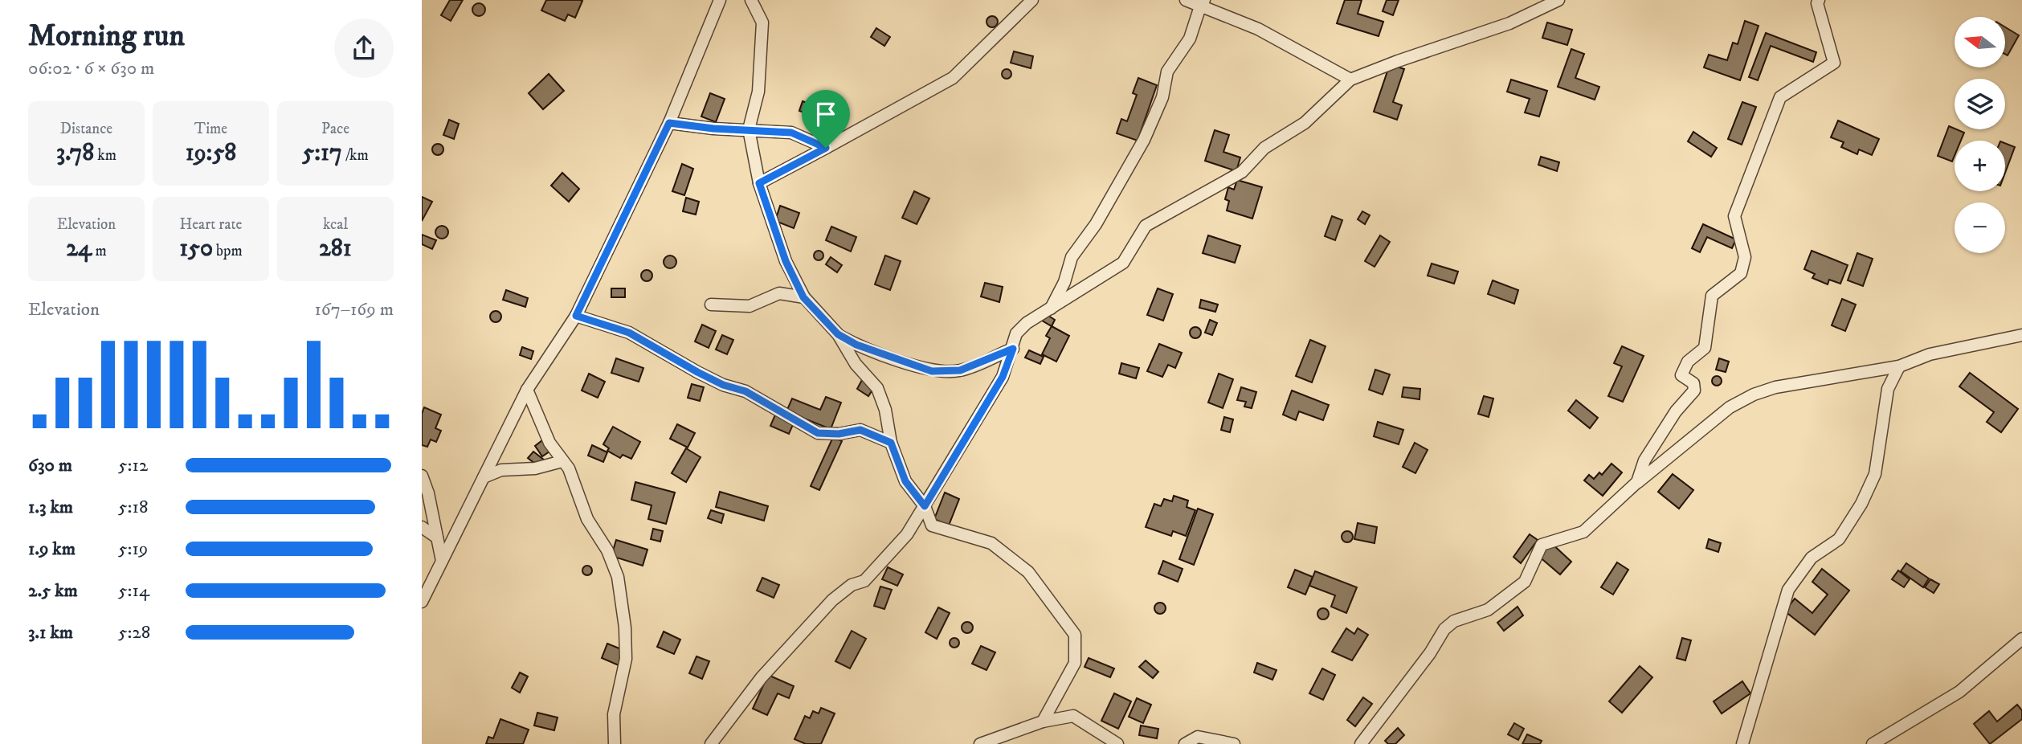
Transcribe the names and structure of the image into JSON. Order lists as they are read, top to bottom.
{
  "north": "left",
  "page": {
    "heading": ["Morning run", "06:02 · 6 × 630 m"],
    "map_buttons": ["+", "−"],
    "stats": [
      ["Distance", "3.78 km"],
      ["Time", "19:58"],
      ["Pace", "5:17 /km"],
      ["Elevation", "24 m"],
      ["Heart rate", "150 bpm"],
      ["kcal", "281"]
    ],
    "chart": ["Elevation", "167–169 m"],
    "list": [
      {
        "name": "630 m",
        "note": "5:12"
      },
      {
        "name": "1.3 km",
        "note": "5:18"
      },
      {
        "name": "1.9 km",
        "note": "5:19"
      },
      {
        "name": "2.5 km",
        "note": "5:14"
      },
      {
        "name": "3.1 km",
        "note": "5:28"
      }
    ]
  }
}
